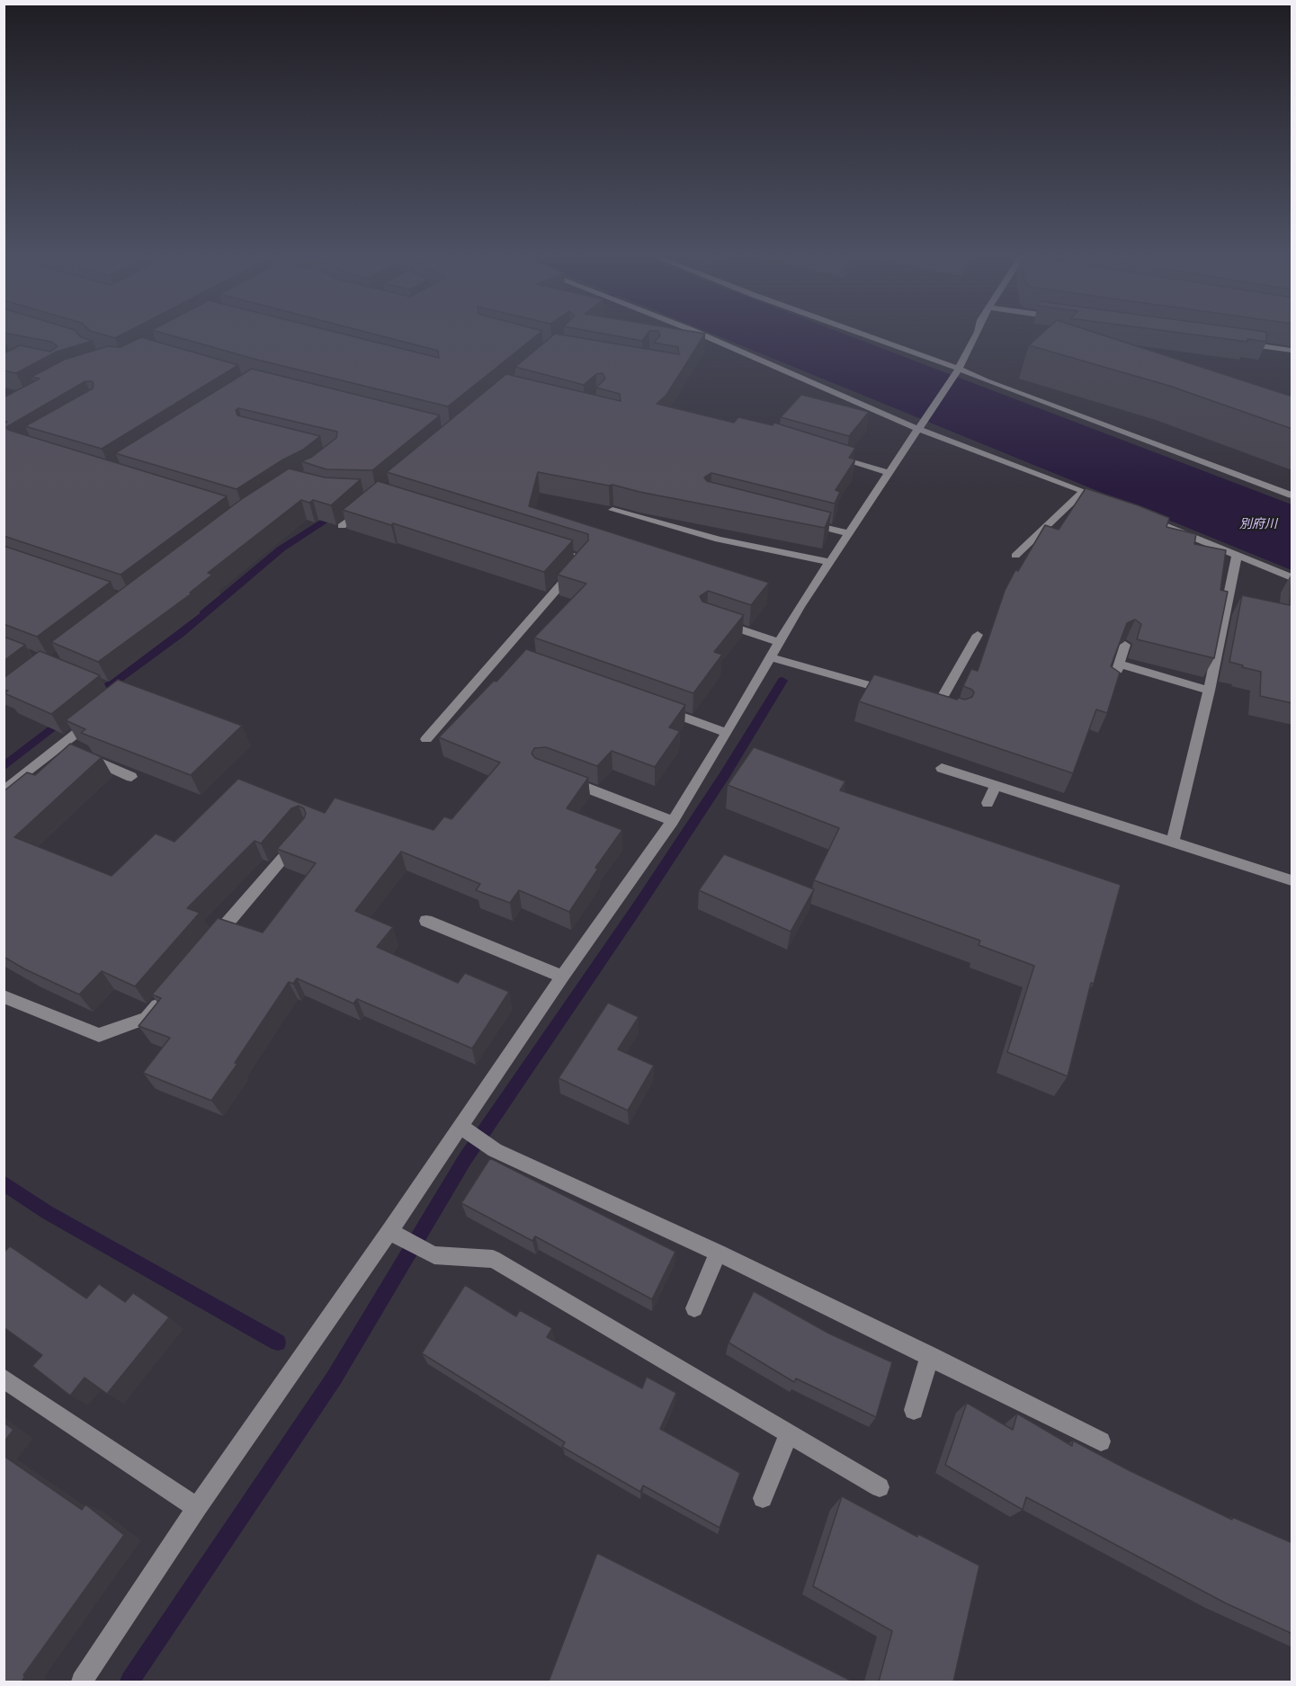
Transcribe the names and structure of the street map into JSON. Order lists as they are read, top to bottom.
{
  "water": ["別府川"]
}
